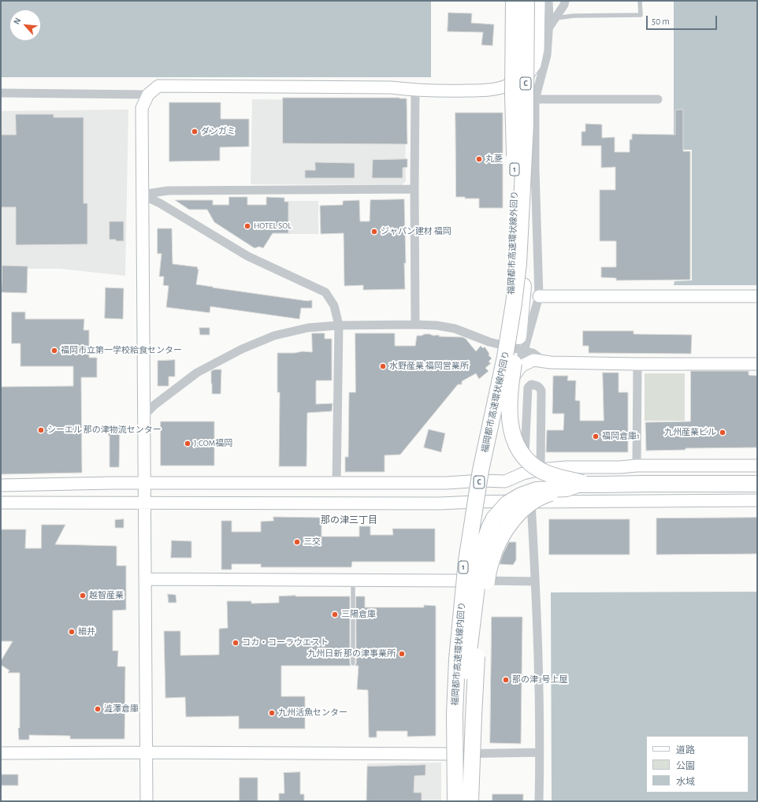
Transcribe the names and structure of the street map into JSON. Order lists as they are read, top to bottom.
{
  "streets": {
    "highway": [
      "C",
      "1",
      "福岡都市高速環状線外回り",
      "福岡都市高速環状線内回り"
    ]
  },
  "districts": ["那の津三丁目"],
  "places": [
    "ダンガミ",
    "丸菱",
    "HOTEL SOL",
    "ジャパン建材 福岡",
    "福岡市立第一学校給食センター",
    "水野産業 福岡営業所",
    "シーエル 那の津物流センター",
    "九州産業ビル",
    "福岡倉庫1",
    "J:COM福岡",
    "三交",
    "越智産業",
    "三陽倉庫",
    "細井",
    "コカ・コーラウエスト",
    "九州日新 那の津事業所",
    "那の津3号上屋",
    "澁澤倉庫",
    "九州活魚センター"
  ],
  "legend": ["道路", "公園", "水域"],
  "scale_bar": "50 m",
  "north": "top left"
}
